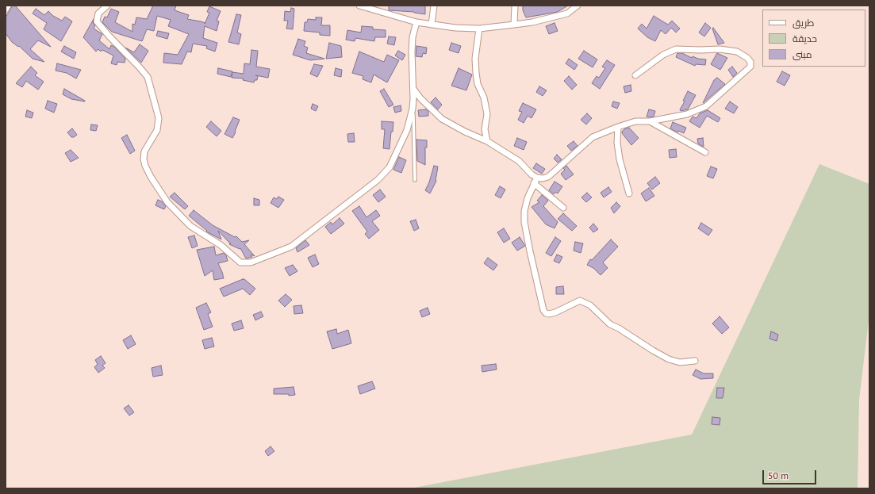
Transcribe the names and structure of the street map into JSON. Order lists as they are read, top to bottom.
{
  "legend": ["طريق", "حديقة", "مبنى"],
  "scale_bar": "50 m"
}
